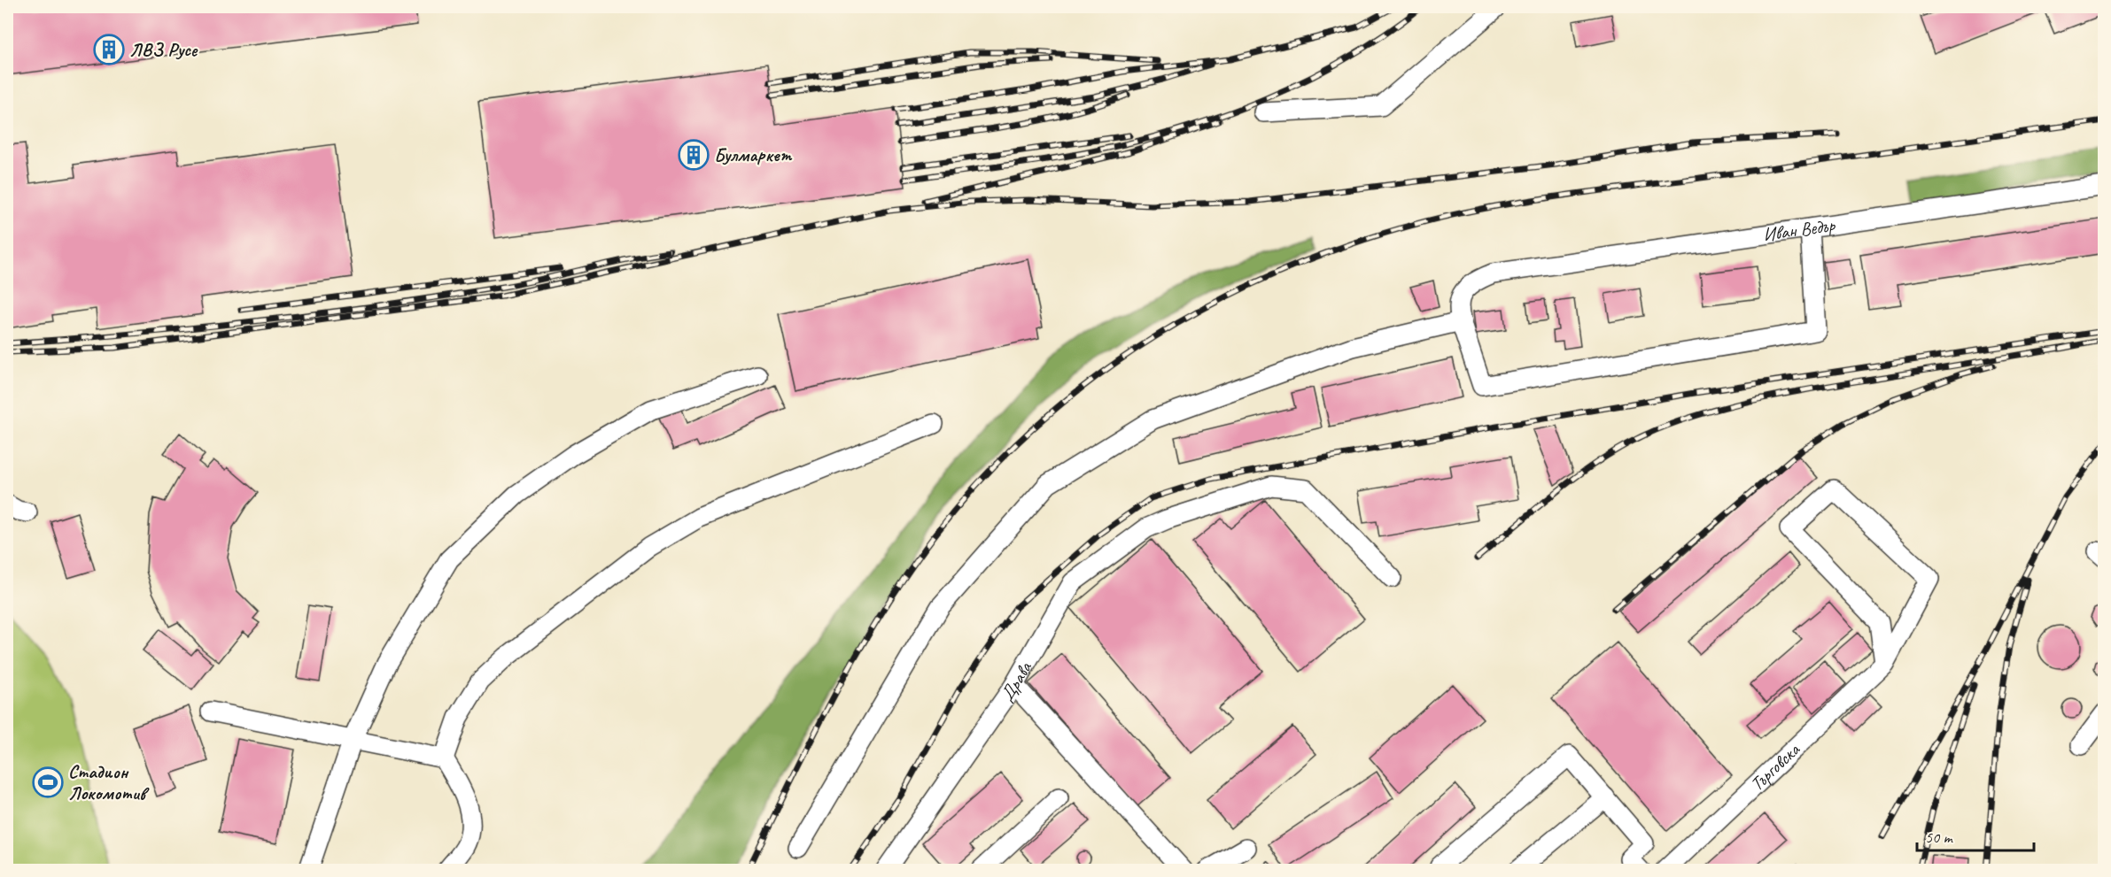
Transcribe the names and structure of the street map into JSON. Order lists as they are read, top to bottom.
{
  "streets": {
    "street": ["Иван Ведър", "Драва", "Търговска"]
  },
  "places": {
    "building": ["ЛВЗ Русе", "Булмаркет"],
    "sports": ["Стадион Локомотив"]
  },
  "scale_bar": "50 m"
}
